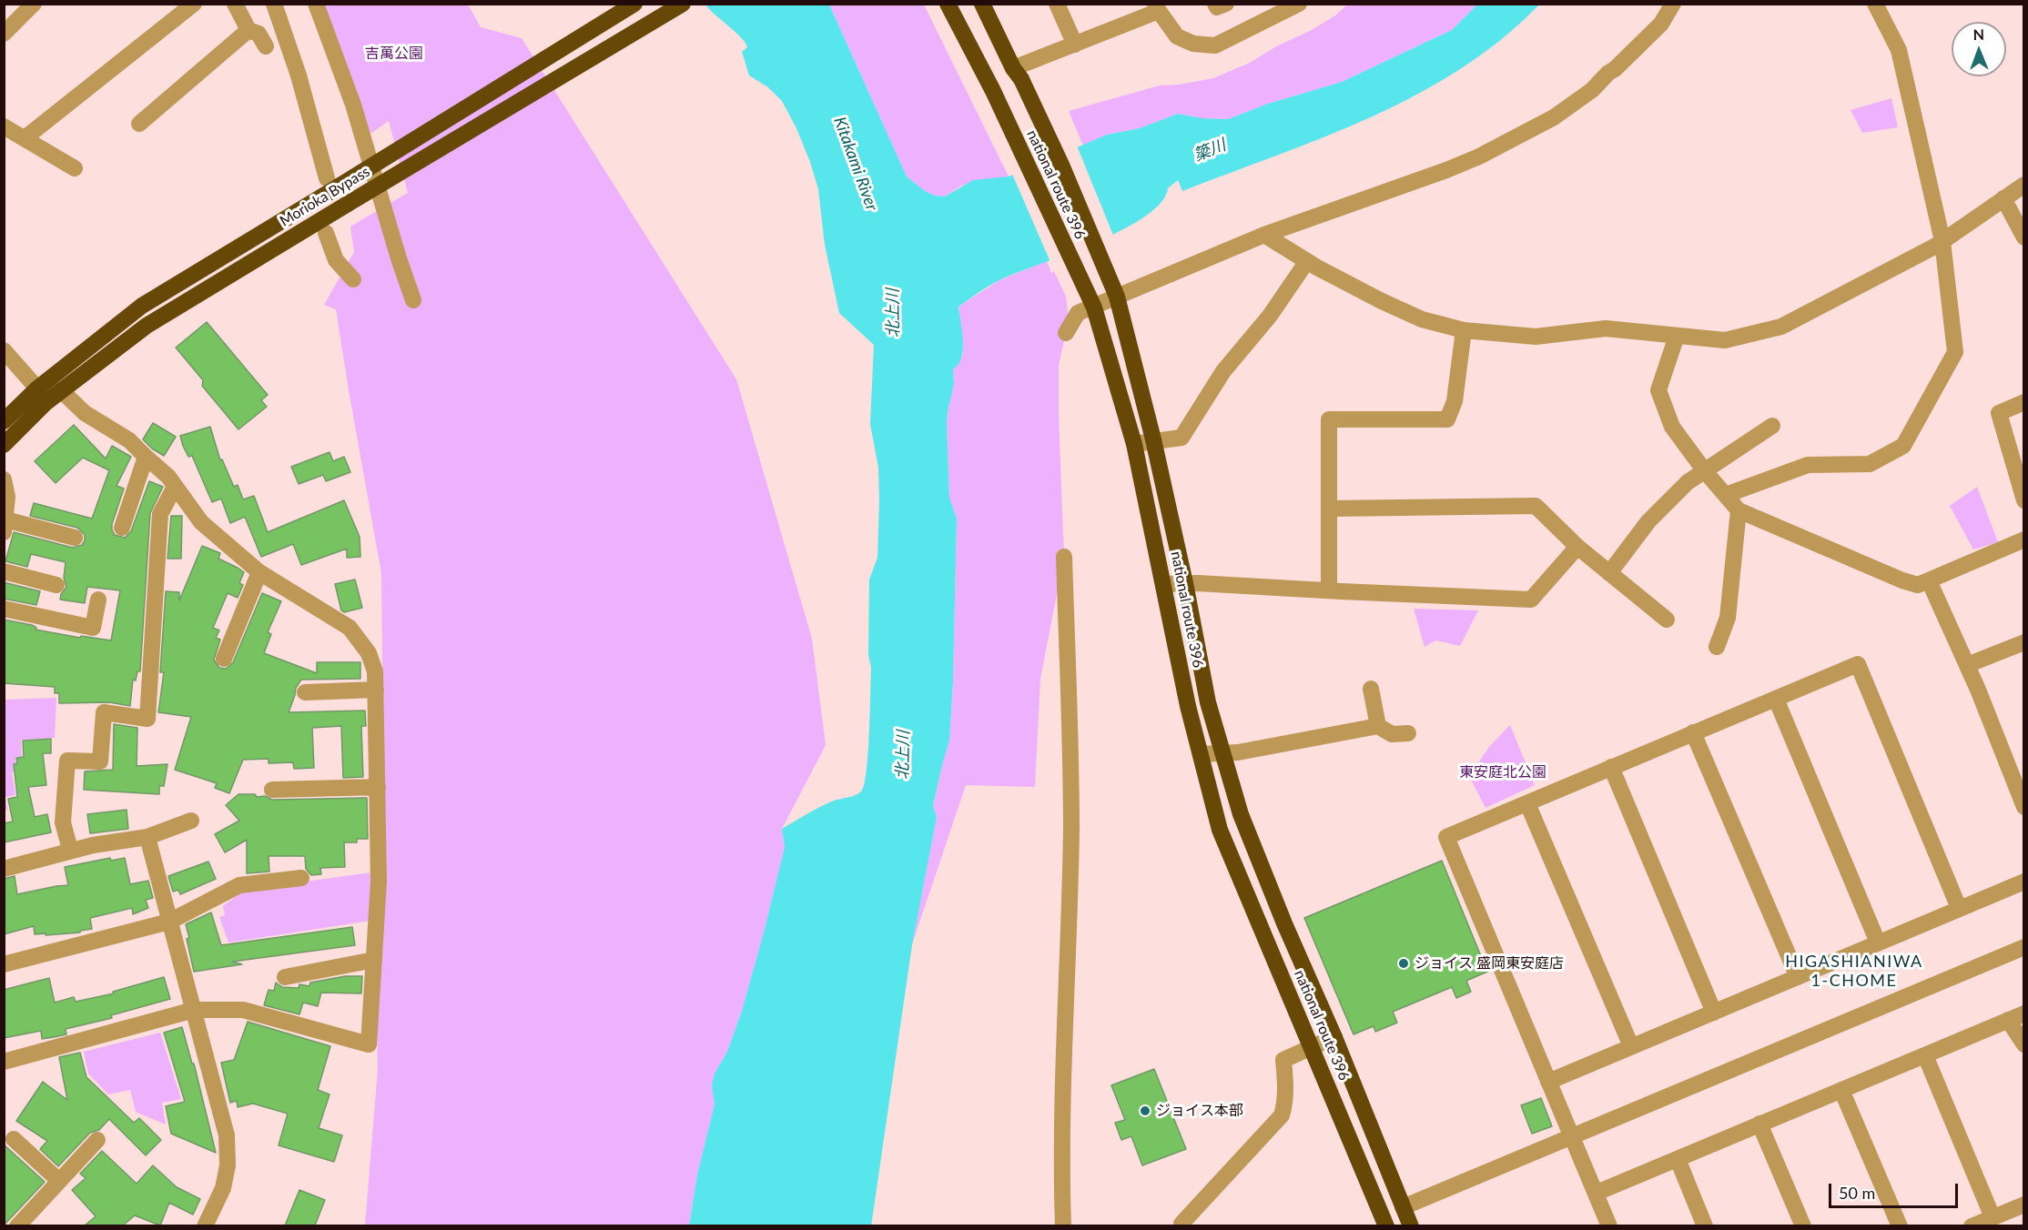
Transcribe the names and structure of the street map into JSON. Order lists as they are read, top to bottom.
{
  "streets": {
    "highway": ["national route 396", "Morioka Bypass"]
  },
  "districts": ["HIGASHIANIWA 1-CHOME"],
  "water": ["簗川", "Kitakami River", "北上川"],
  "parks": ["吉萬公園", "東安庭北公園"],
  "places": ["ジョイス 盛岡東安庭店", "ジョイス本部"],
  "scale_bar": "50 m",
  "north": "top"
}
